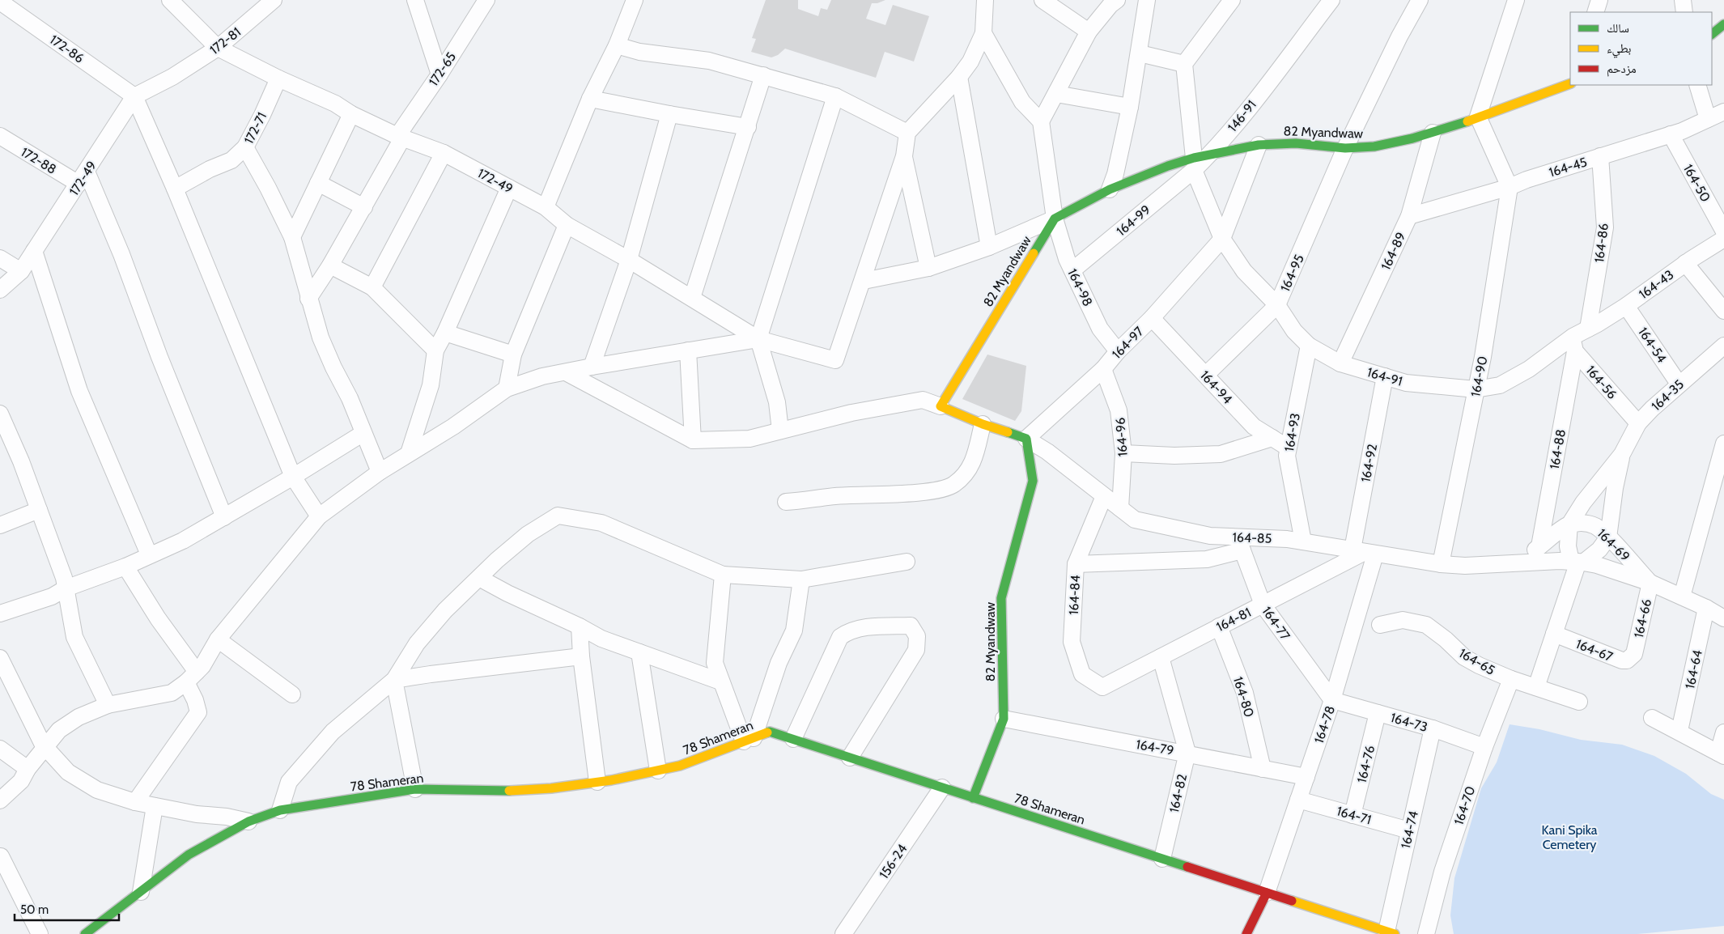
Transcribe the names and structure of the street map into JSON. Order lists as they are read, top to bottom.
{
  "streets": {
    "street": [
      "172-81",
      "172-86",
      "172-65",
      "146-91",
      "172-71",
      "82 Myandwaw",
      "172-88",
      "164-45",
      "172-49",
      "164-50",
      "164-99",
      "164-86",
      "164-89",
      "164-95",
      "164-43",
      "164-98",
      "164-97",
      "164-54",
      "164-91",
      "164-90",
      "164-56",
      "164-94",
      "164-35",
      "164-93",
      "164-96",
      "164-88",
      "164-92",
      "164-85",
      "164-69",
      "164-84",
      "164-66",
      "164-81",
      "164-77",
      "164-67",
      "164-65",
      "164-64",
      "164-80",
      "164-73",
      "164-78",
      "78 Shameran",
      "164-79",
      "164-76",
      "164-82",
      "164-70",
      "164-71",
      "164-74",
      "156-24"
    ]
  },
  "crossings": [
    ["172-81", "172-86"],
    ["172-81", "172-49"],
    ["172-86", "172-49"],
    ["172-65", "172-49"],
    ["146-91", "82 Myandwaw"],
    ["146-91", "164-99"],
    ["172-71", "172-49"],
    ["82 Myandwaw", "164-89"],
    ["82 Myandwaw", "164-95"],
    ["82 Myandwaw", "164-98"],
    ["82 Myandwaw", "164-97"],
    ["82 Myandwaw", "164-85"],
    ["82 Myandwaw", "78 Shameran"],
    ["82 Myandwaw", "164-79"],
    ["172-88", "172-49"],
    ["164-45", "164-50"],
    ["164-45", "164-86"],
    ["164-45", "164-89"],
    ["164-45", "164-90"],
    ["164-99", "164-98"],
    ["164-86", "164-43"],
    ["164-86", "164-91"],
    ["164-89", "164-91"],
    ["164-95", "164-91"],
    ["164-95", "164-94"],
    ["164-43", "164-54"],
    ["164-43", "164-91"],
    ["164-98", "164-97"],
    ["164-97", "164-91"],
    ["164-97", "164-94"],
    ["164-97", "164-96"],
    ["164-97", "164-85"],
    ["164-54", "164-35"],
    ["164-91", "164-90"],
    ["164-91", "164-56"],
    ["164-91", "164-93"],
    ["164-91", "164-88"],
    ["164-91", "164-92"],
    ["164-90", "164-85"],
    ["164-56", "164-35"],
    ["164-56", "164-88"],
    ["164-94", "164-93"],
    ["164-35", "164-85"],
    ["164-35", "164-69"],
    ["164-93", "164-96"],
    ["164-93", "164-85"],
    ["164-96", "164-85"],
    ["164-88", "164-85"],
    ["164-92", "164-85"],
    ["164-92", "164-81"],
    ["164-92", "164-78"],
    ["164-85", "164-69"],
    ["164-85", "164-84"],
    ["164-85", "164-81"],
    ["164-85", "164-77"],
    ["164-85", "164-78"],
    ["164-69", "164-66"],
    ["164-69", "164-64"],
    ["164-84", "164-81"],
    ["164-66", "164-67"],
    ["164-81", "164-77"],
    ["164-81", "164-80"],
    ["164-81", "164-78"],
    ["164-81", "164-82"],
    ["164-77", "164-73"],
    ["164-77", "164-78"],
    ["164-65", "164-70"],
    ["164-80", "164-79"],
    ["164-73", "164-78"],
    ["164-73", "164-76"],
    ["164-73", "164-70"],
    ["164-73", "164-74"],
    ["164-78", "78 Shameran"],
    ["164-78", "164-79"],
    ["164-78", "164-71"],
    ["78 Shameran", "164-82"],
    ["78 Shameran", "164-74"],
    ["78 Shameran", "156-24"],
    ["164-79", "164-82"],
    ["164-76", "164-71"],
    ["164-71", "164-74"]
  ],
  "parks": ["Kani Spika Cemetery"],
  "legend": ["سالك", "بطيء", "مزدحم"],
  "scale_bar": "50 m"
}
